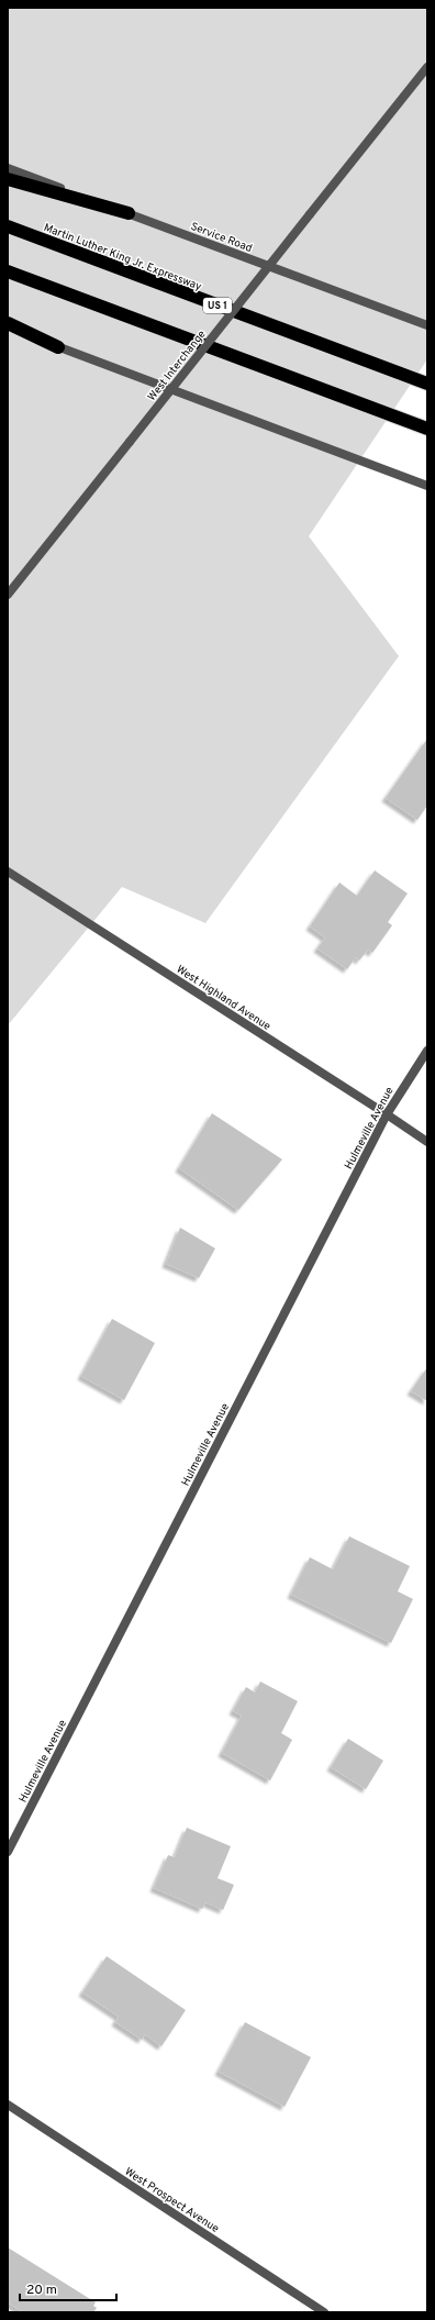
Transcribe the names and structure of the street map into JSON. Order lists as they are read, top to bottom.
{
  "streets": {
    "highway": ["Martin Luther King Jr. Expressway", "US 1"],
    "street": [
      "Service Road",
      "West Interchange",
      "West Highland Avenue",
      "Hulmeville Avenue",
      "West Prospect Avenue"
    ]
  },
  "crossings": [
    ["West Highland Avenue", "Hulmeville Avenue"]
  ],
  "scale_bar": "20 m"
}
